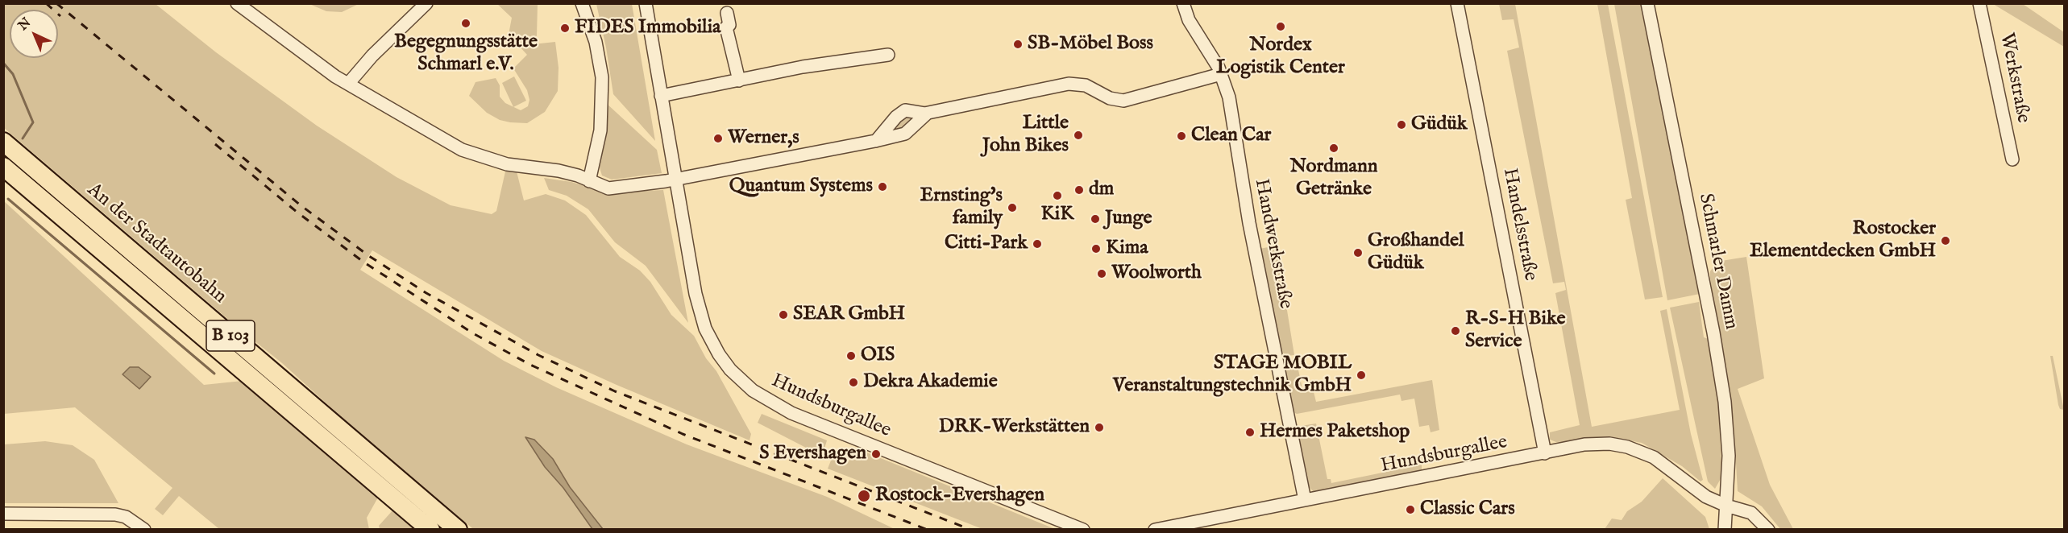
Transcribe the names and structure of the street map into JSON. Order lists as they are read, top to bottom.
{
  "streets": {
    "highway": ["An der Stadtautobahn", "B 103"],
    "street": [
      "Werkstraße",
      "Handelsstraße",
      "Handwerkstraße",
      "Schmarler Damm",
      "Hundsburgallee"
    ]
  },
  "crossings": [
    ["Handelsstraße", "Hundsburgallee"],
    ["Handwerkstraße", "Hundsburgallee"],
    ["Schmarler Damm", "Hundsburgallee"]
  ],
  "places": [
    "Begegnungsstätte Schmarl e.V.",
    "Nordex Logistik Center",
    "FIDES Immobilia",
    "SB-Möbel Boss",
    "Güdük",
    "Little John Bikes",
    "Clean Car",
    "Werner,s",
    "Nordmann Getränke",
    "Quantum Systems",
    "dm",
    "KiK",
    "Ernsting's family",
    "Junge",
    "Rostocker Elementdecken GmbH",
    "Citti-Park",
    "Kima",
    "Großhandel Güdük",
    "Woolworth",
    "SEAR GmbH",
    "R-S-H Bike Service",
    "OIS",
    "STAGE MOBIL Veranstaltungstechnik GmbH",
    "Dekra Akademie",
    "DRK-Werkstätten",
    "Hermes Paketshop",
    "S Evershagen",
    "Rostock-Evershagen",
    "Classic Cars"
  ],
  "north": "top left"
}
